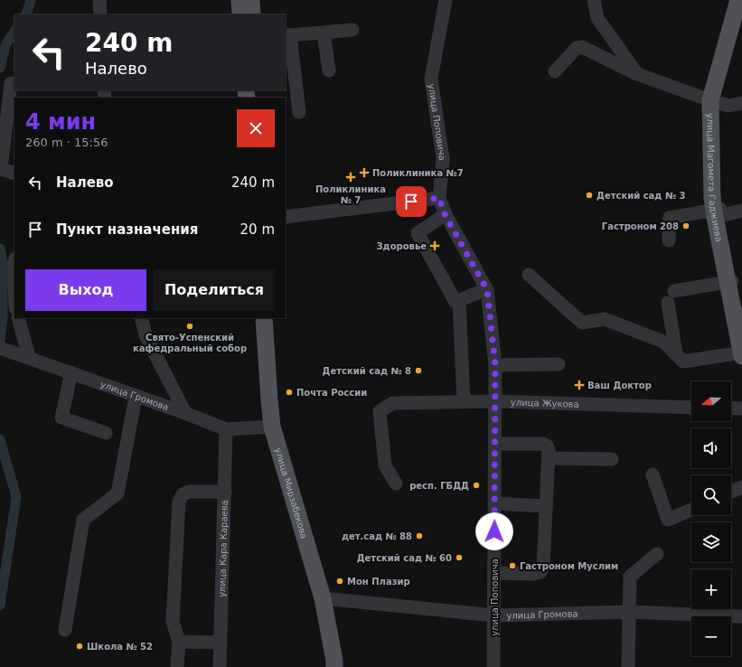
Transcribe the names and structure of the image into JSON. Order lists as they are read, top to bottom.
{
  "streets": {
    "main road": ["улица Магомета Гаджиева", "улица Мирзабекова"],
    "street": [
      "улица Поповича",
      "улица Громова",
      "улица Жукова",
      "улица Кара Караева"
    ]
  },
  "crossings": [
    ["улица Поповича", "улица Громова"],
    ["улица Поповича", "улица Жукова"],
    ["улица Громова", "улица Мирзабекова"],
    ["улица Громова", "улица Кара Караева"]
  ],
  "places": {
    "health": [
      "Поликлиника №7",
      "Поликлиника № 7",
      "Здоровье",
      "Ваш Доктор"
    ],
    "other": [
      "Детский сад № 3",
      "Гастроном 208",
      "Свято-Успенский кафедральный собор",
      "Детский сад № 8",
      "Почта России",
      "респ. ГБДД",
      "дет.сад № 88",
      "Детский сад № 60",
      "Гастроном Муслим",
      "Мон Плазир",
      "Школа № 52"
    ]
  },
  "north": "left",
  "page": {
    "turn": ["240 m", "Налево"],
    "heading": ["4 мин", "260 m · 15:56"],
    "list": [
      {
        "name": "Налево",
        "value": "240 m"
      },
      {
        "name": "Пункт назначения",
        "value": "20 m"
      }
    ],
    "buttons": ["Выход", "Поделиться"],
    "map_buttons": ["+", "−"]
  }
}
